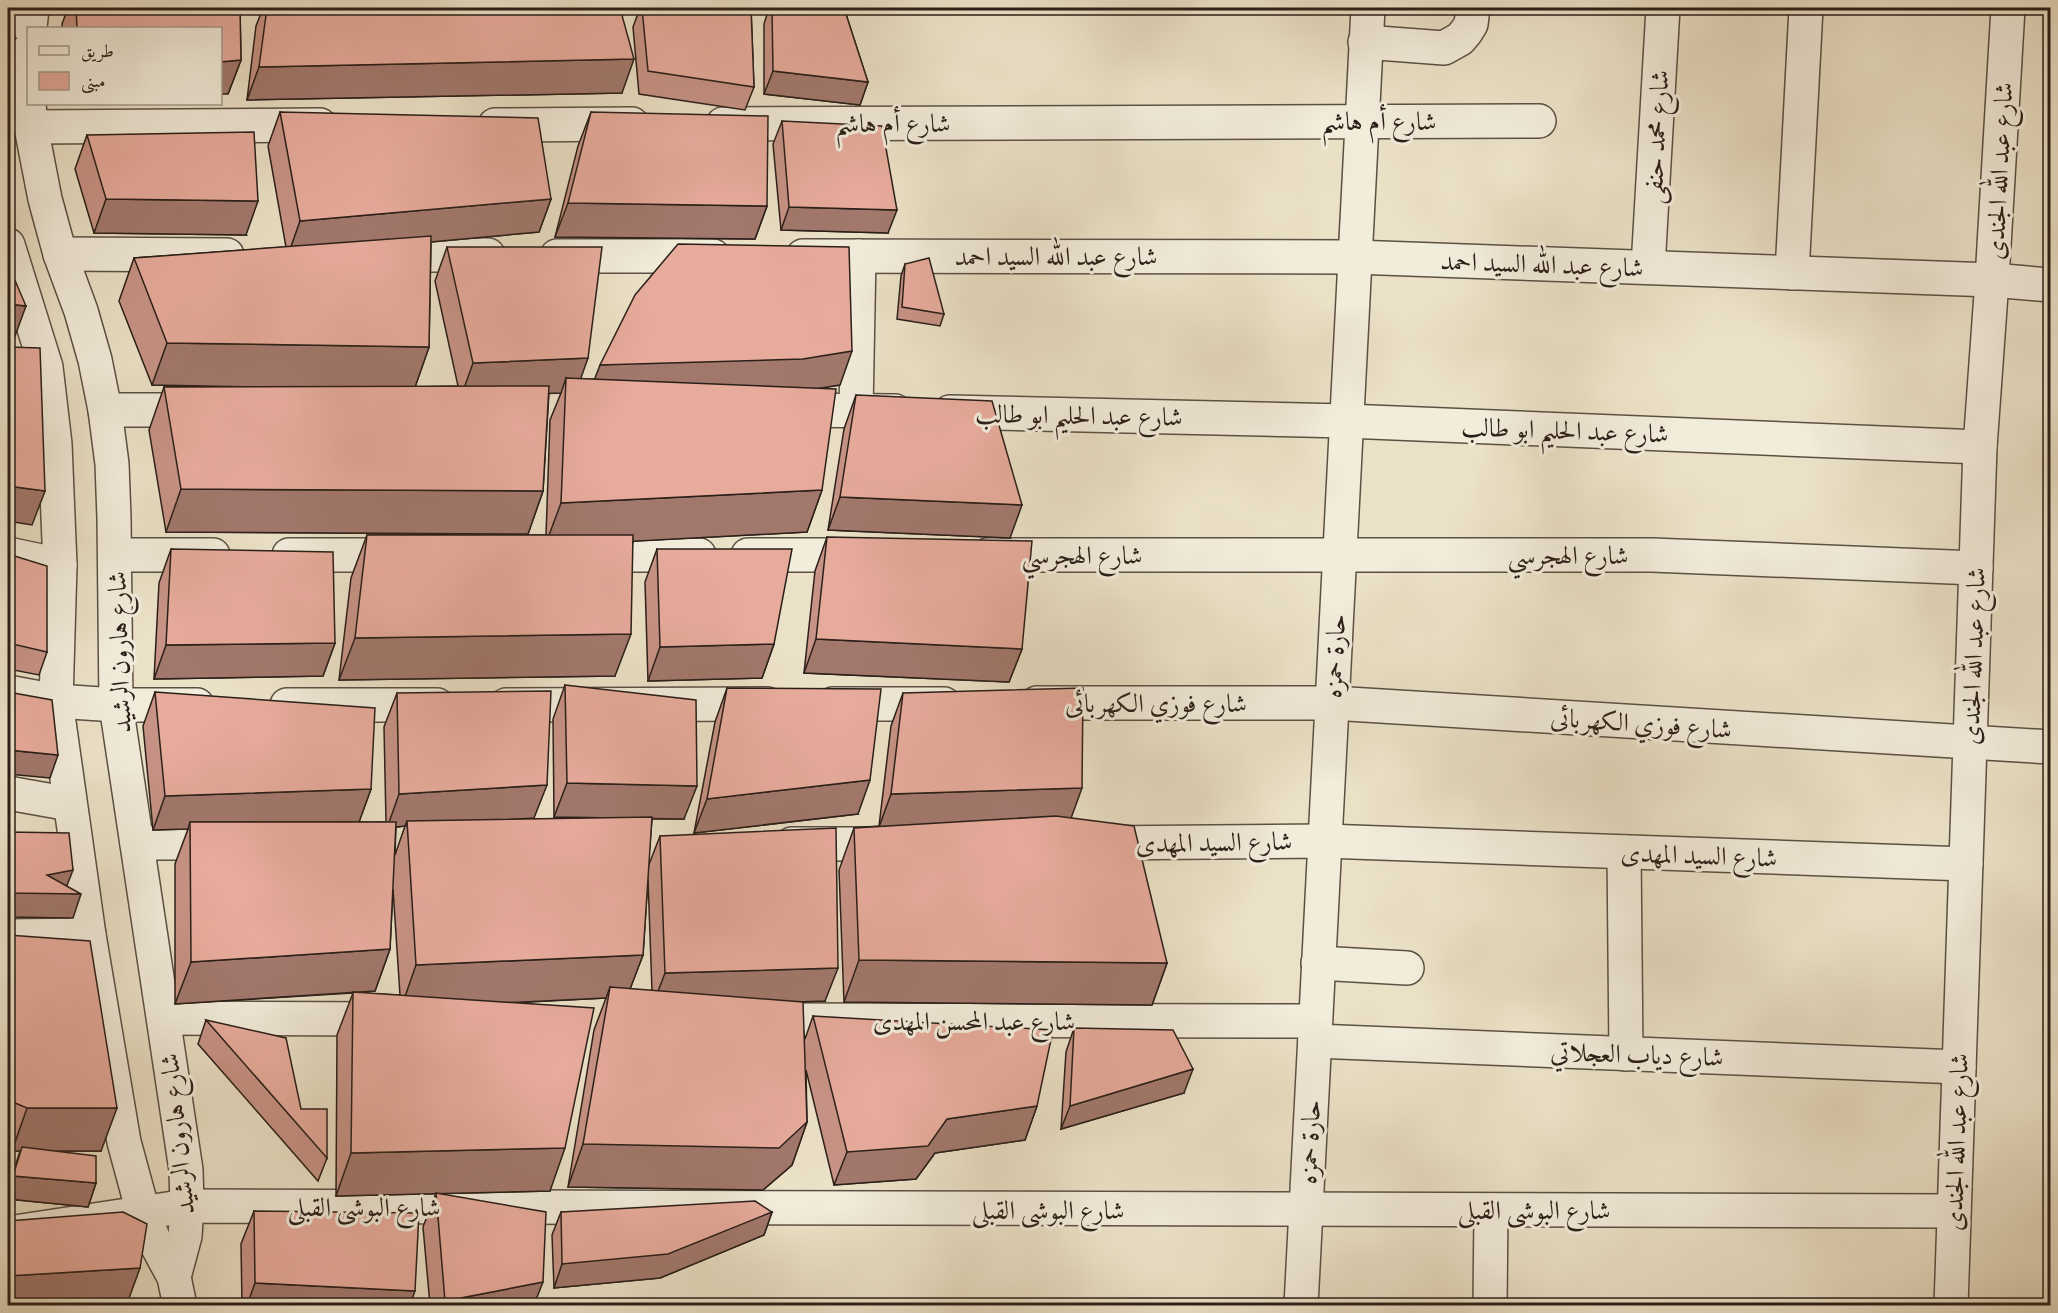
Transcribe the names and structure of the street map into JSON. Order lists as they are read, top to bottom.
{
  "streets": {
    "street": [
      "شارع أم هاشم",
      "شارع محمد حنفى",
      "شارع عبد الله الجندى",
      "شارع عبد الله السيد احمد",
      "شارع عبد الحليم ابو طالب",
      "شارع الهجرسي",
      "شارع هارون الرشيد",
      "حارة حمزه",
      "شارع فوزي الكهربائى",
      "شارع السيد المهدى",
      "شارع عبد المحسن المهدى",
      "شارع دياب العجلاتي",
      "شارع البوشى القبلى"
    ]
  },
  "crossings": [
    ["شارع أم هاشم", "حارة حمزه"],
    ["شارع محمد حنفى", "شارع عبد الله السيد احمد"],
    ["شارع عبد الله الجندى", "شارع عبد الله السيد احمد"],
    ["شارع عبد الله الجندى", "شارع عبد الحليم ابو طالب"],
    ["شارع عبد الله الجندى", "شارع الهجرسي"],
    ["شارع عبد الله الجندى", "شارع فوزي الكهربائى"],
    ["شارع عبد الله الجندى", "شارع السيد المهدى"],
    ["شارع عبد الله الجندى", "شارع دياب العجلاتي"],
    ["شارع عبد الله الجندى", "شارع البوشى القبلى"],
    ["شارع عبد الله السيد احمد", "حارة حمزه"],
    ["شارع عبد الحليم ابو طالب", "حارة حمزه"],
    ["شارع الهجرسي", "حارة حمزه"],
    ["شارع هارون الرشيد", "شارع البوشى القبلى"],
    ["حارة حمزه", "شارع فوزي الكهربائى"],
    ["حارة حمزه", "شارع السيد المهدى"],
    ["حارة حمزه", "شارع عبد المحسن المهدى"],
    ["حارة حمزه", "شارع دياب العجلاتي"],
    ["حارة حمزه", "شارع البوشى القبلى"],
    ["شارع عبد المحسن المهدى", "شارع دياب العجلاتي"]
  ],
  "legend": ["طريق", "مبنى"]
}
